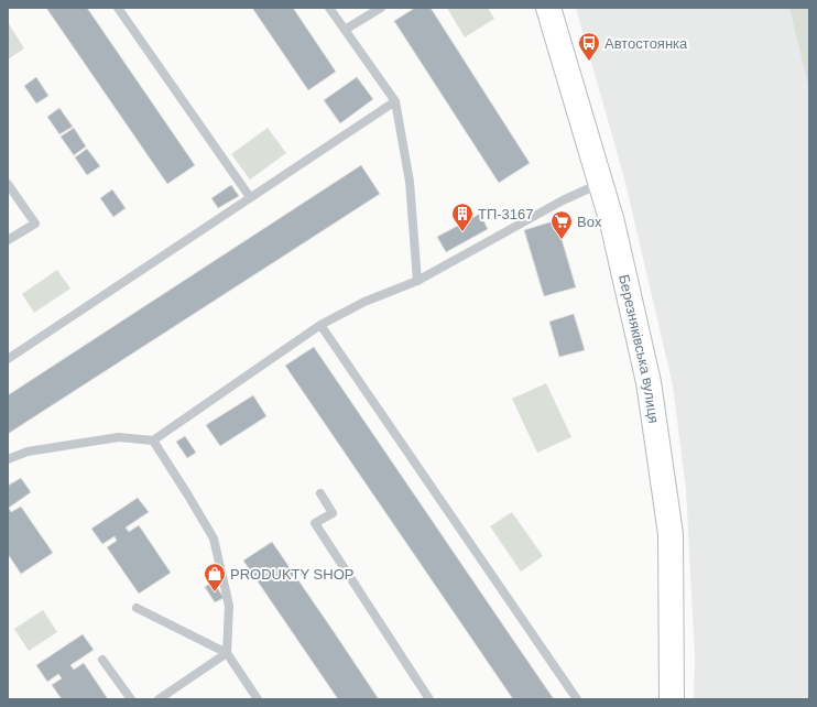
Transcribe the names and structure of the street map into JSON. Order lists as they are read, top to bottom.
{
  "streets": {
    "street": ["Березняківська вулиця"]
  },
  "places": {
    "bus stop": ["Автостоянка"],
    "building": ["ТП-3167"],
    "supermarket": ["Box"],
    "shop": ["PRODUKTY SHOP"]
  }
}
